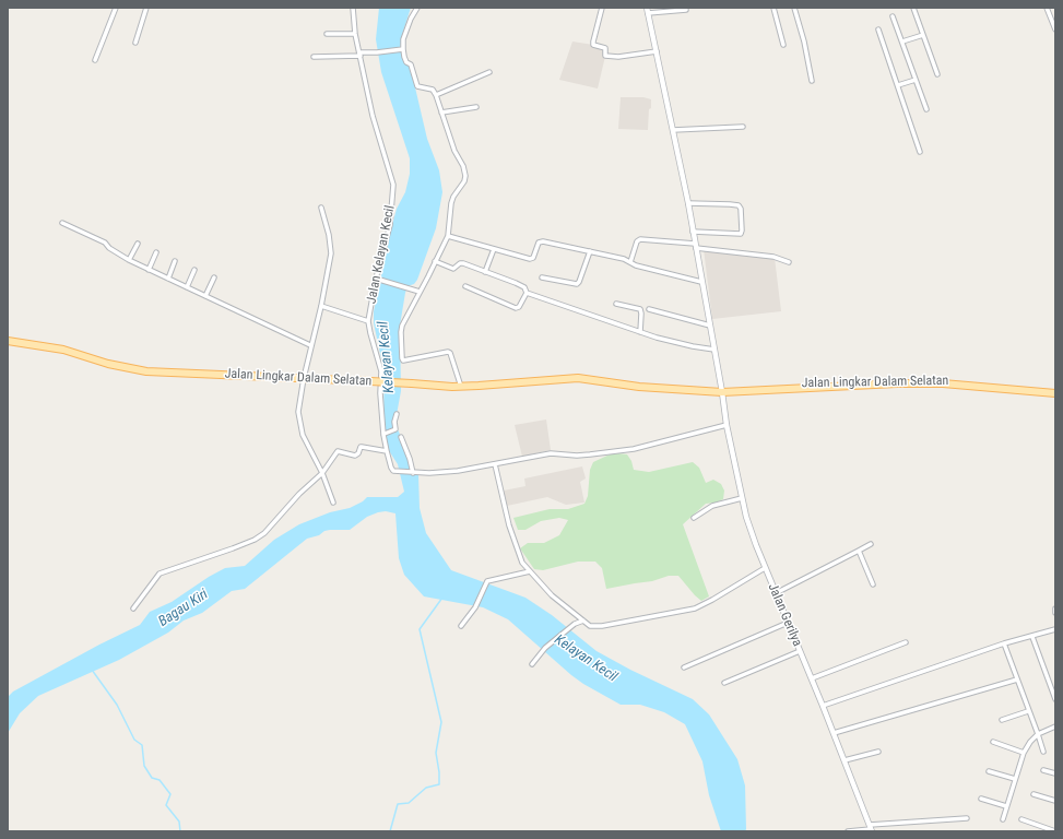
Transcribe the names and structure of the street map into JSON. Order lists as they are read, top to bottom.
{
  "streets": {
    "main road": ["Jalan Lingkar Dalam Selatan"],
    "street": ["Jalan Kelayan Kecil", "Jalan Gerilya"]
  },
  "crossings": [
    ["Jalan Lingkar Dalam Selatan", "Jalan Gerilya"]
  ],
  "water": ["Kelayan Kecil", "Bagau Kiri"]
}
